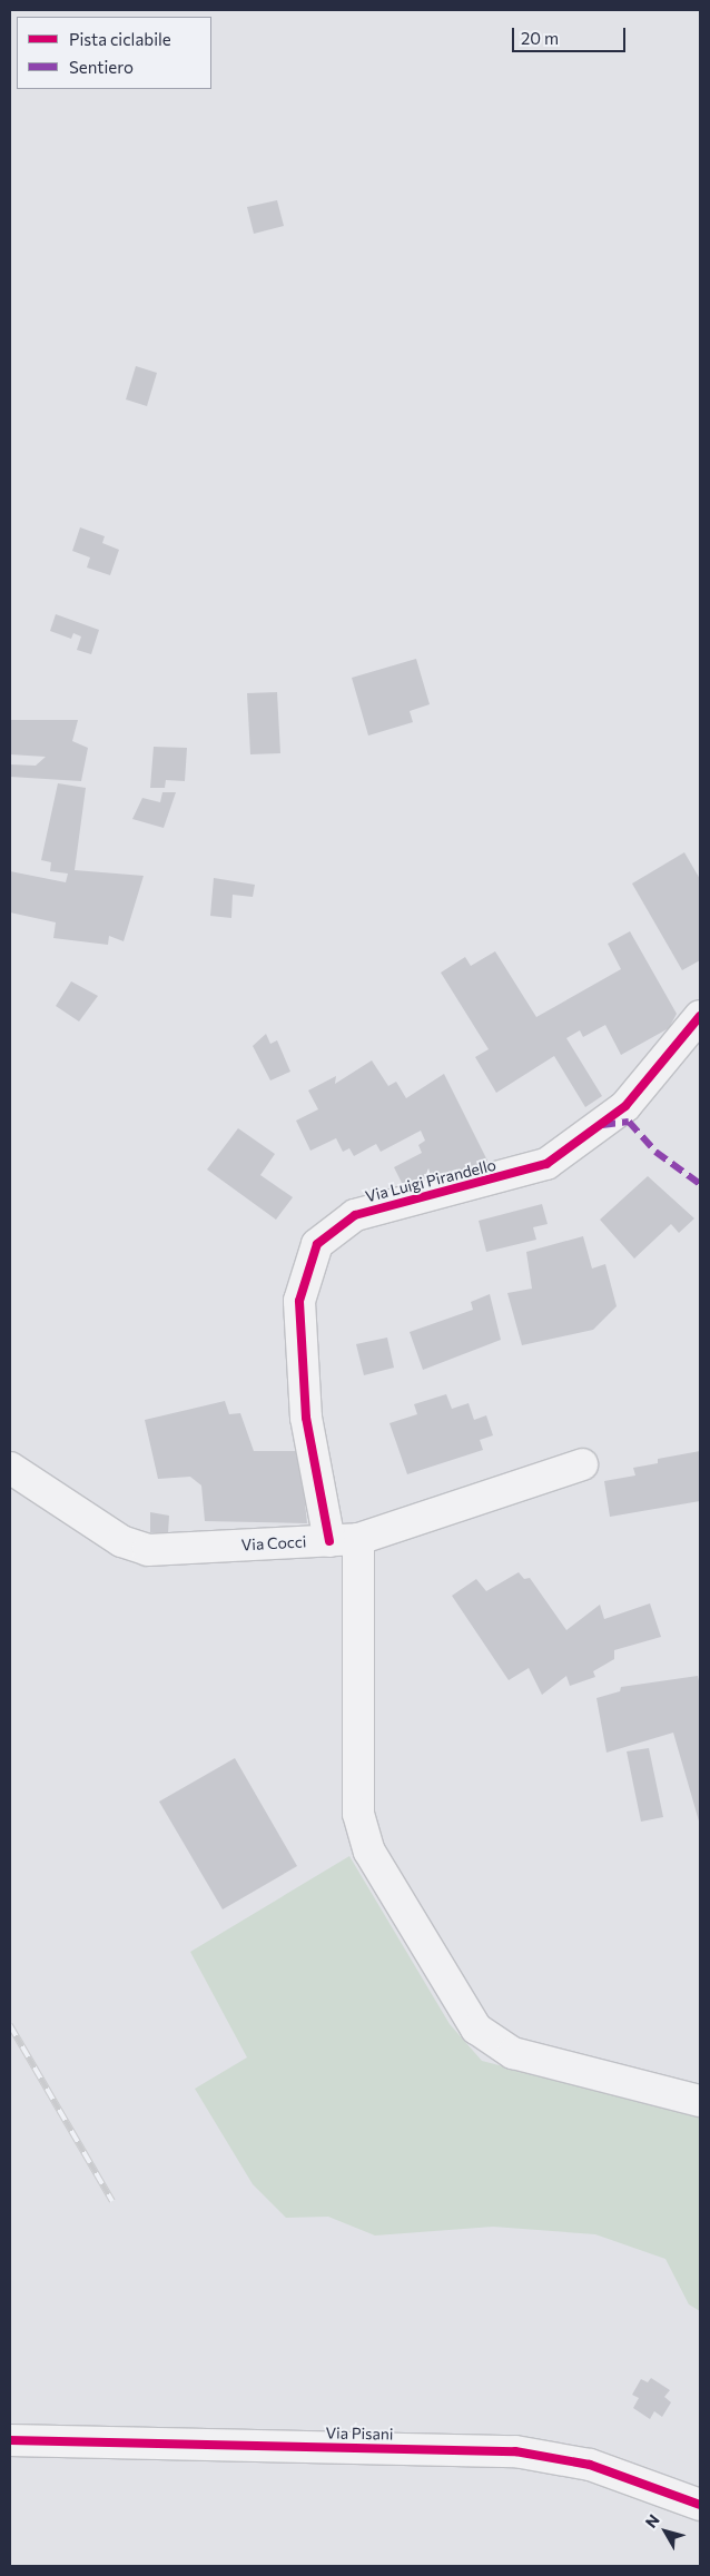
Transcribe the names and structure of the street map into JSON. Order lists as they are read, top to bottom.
{
  "streets": {
    "street": ["Via Luigi Pirandello", "Via Cocci", "Via Pisani"]
  },
  "crossings": [
    ["Via Luigi Pirandello", "Via Cocci"]
  ],
  "legend": ["Pista ciclabile", "Sentiero"],
  "scale_bar": "20 m",
  "north": "top left"
}
